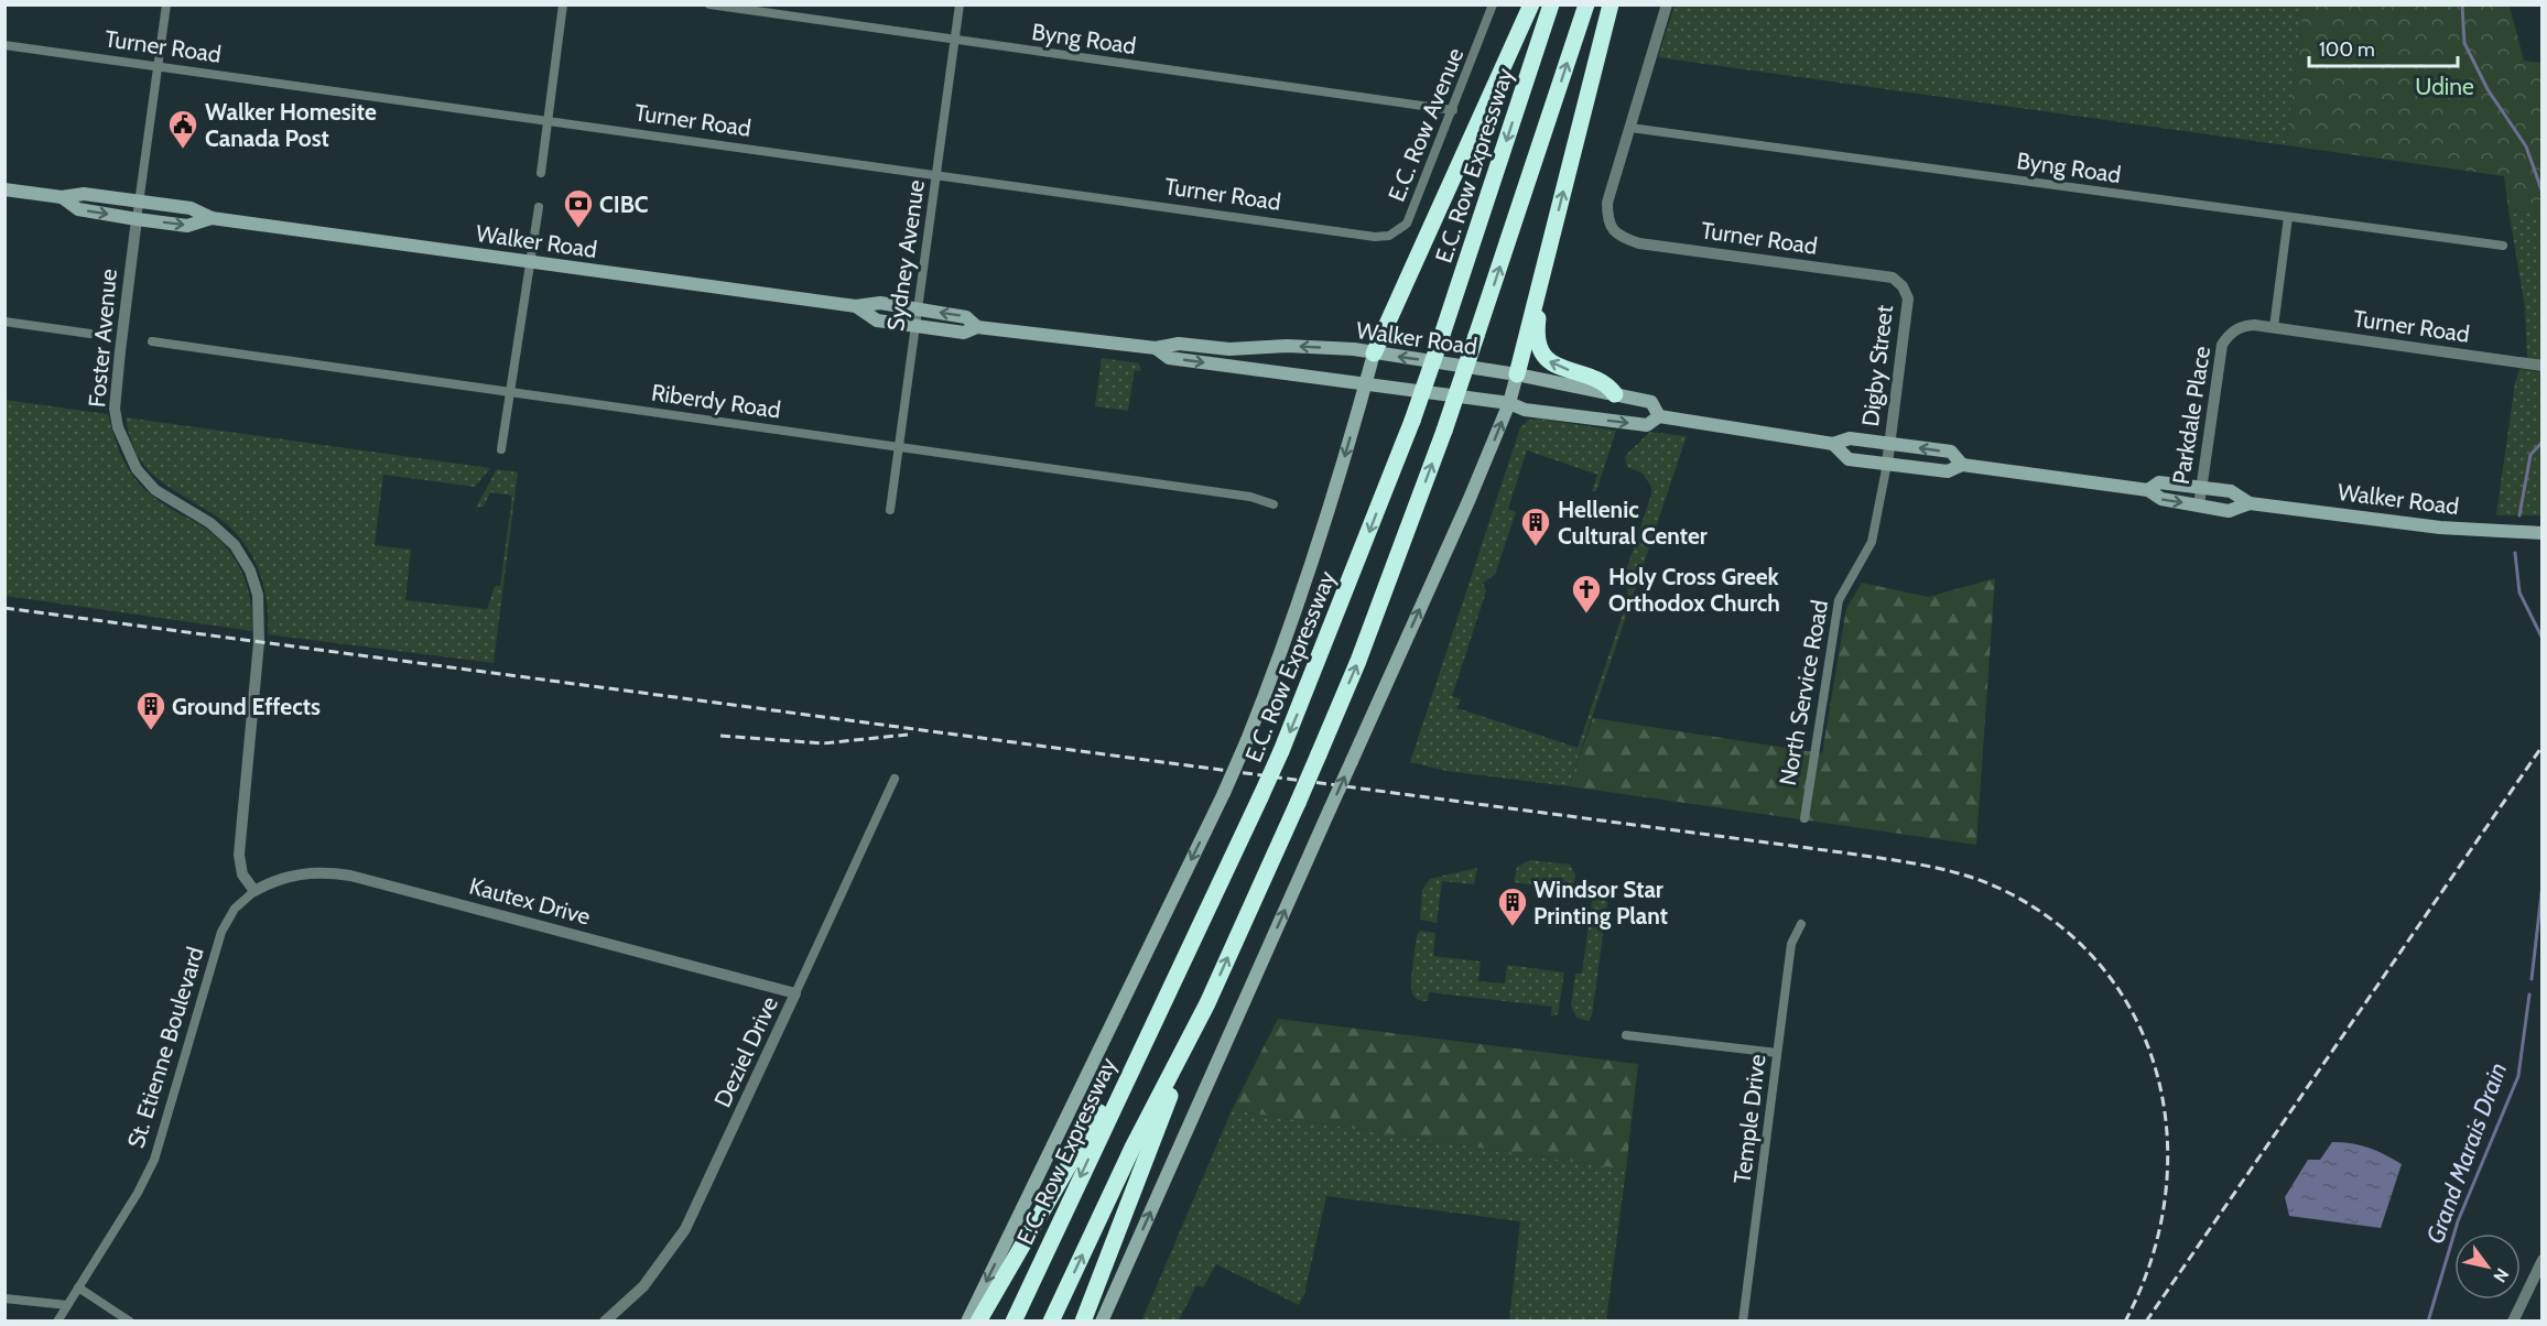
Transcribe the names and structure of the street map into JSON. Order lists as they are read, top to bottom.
{
  "streets": {
    "highway": ["E.C. Row Expressway"],
    "main road": ["Walker Road"],
    "street": [
      "Byng Road",
      "Turner Road",
      "E.C. Row Avenue",
      "Sydney Avenue",
      "Foster Avenue",
      "Digby Street",
      "Riberdy Road",
      "Parkdale Place",
      "North Service Road",
      "Kautex Drive",
      "St. Etienne Boulevard",
      "Deziel Drive",
      "Temple Drive"
    ]
  },
  "crossings": [
    ["Byng Road", "Turner Road"],
    ["Byng Road", "E.C. Row Avenue"],
    ["Byng Road", "Sydney Avenue"],
    ["Turner Road", "E.C. Row Avenue"],
    ["Turner Road", "Sydney Avenue"],
    ["Turner Road", "Foster Avenue"],
    ["Turner Road", "Digby Street"],
    ["Turner Road", "Parkdale Place"],
    ["Walker Road", "Sydney Avenue"],
    ["Walker Road", "Foster Avenue"],
    ["Walker Road", "Digby Street"],
    ["Walker Road", "Parkdale Place"],
    ["Walker Road", "North Service Road"],
    ["Sydney Avenue", "Riberdy Road"],
    ["Foster Avenue", "Kautex Drive"],
    ["Foster Avenue", "St. Etienne Boulevard"],
    ["Digby Street", "North Service Road"],
    ["Kautex Drive", "St. Etienne Boulevard"],
    ["Kautex Drive", "Deziel Drive"]
  ],
  "water": ["Grand Marais Drain"],
  "parks": ["Udine"],
  "places": {
    "public building": ["Walker Homesite Canada Post"],
    "bank": ["CIBC"],
    "building": ["Hellenic Cultural Center", "Ground Effects", "Windsor Star Printing Plant"],
    "church": ["Holy Cross Greek Orthodox Church"]
  },
  "scale_bar": "100 m",
  "north": "bottom right"
}
